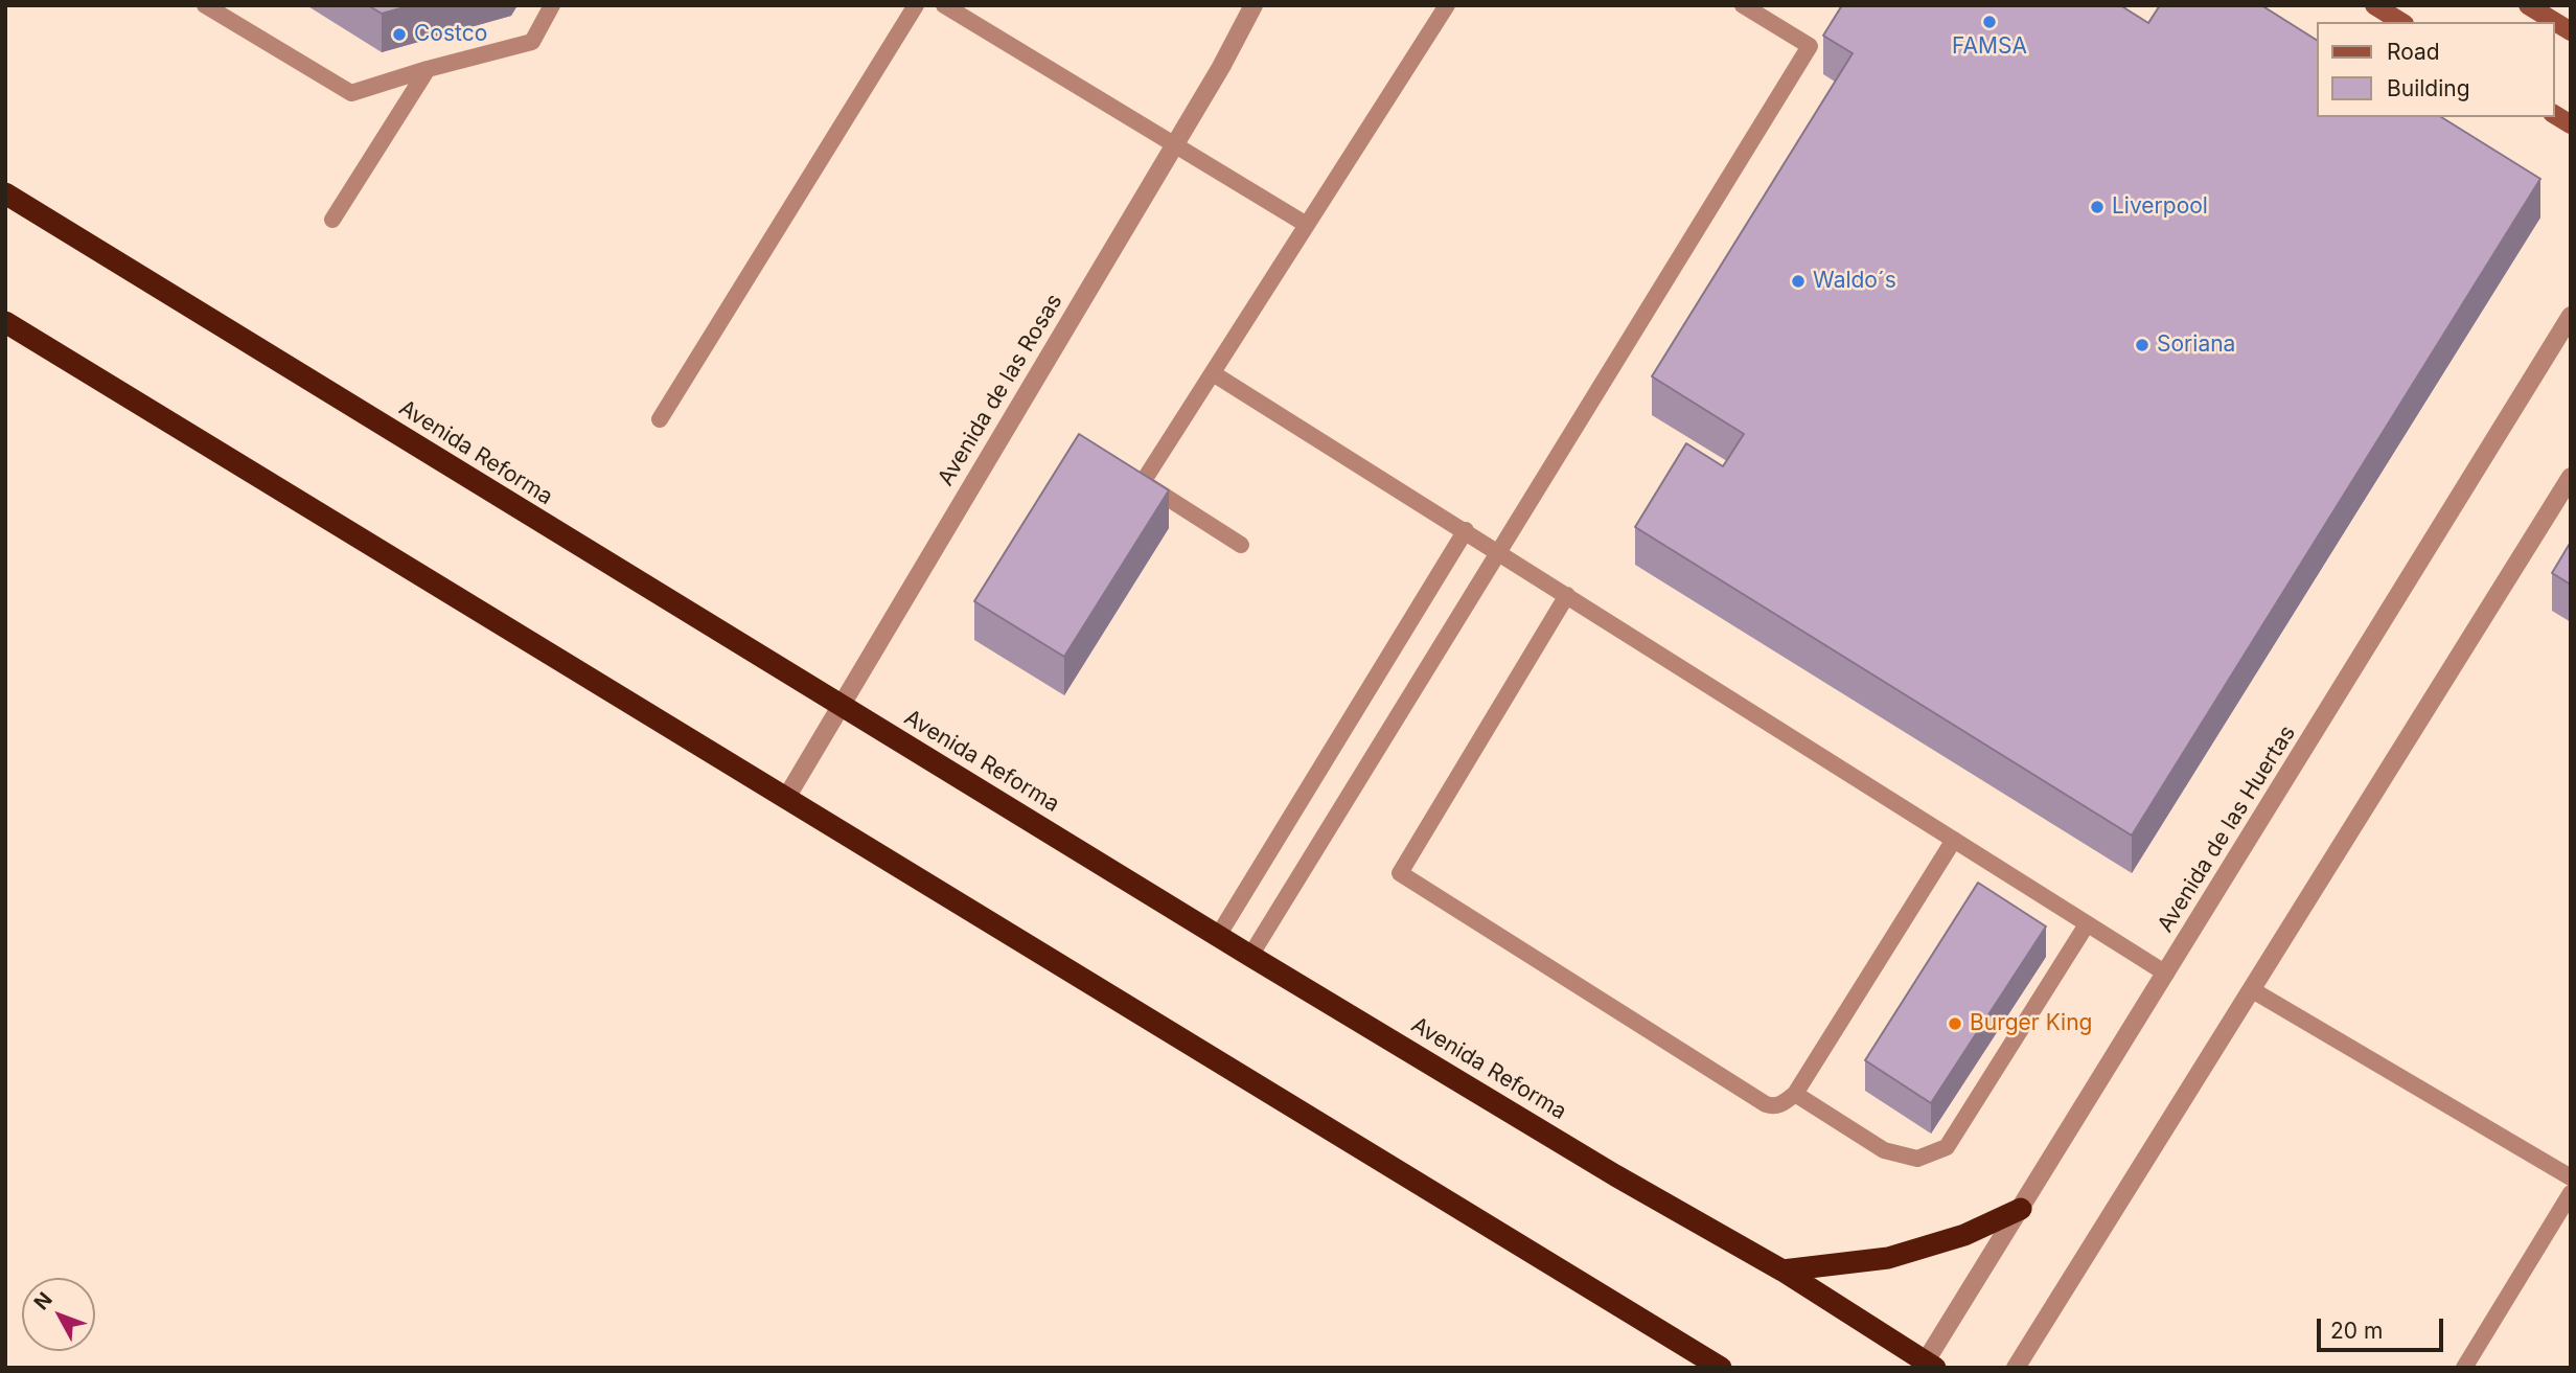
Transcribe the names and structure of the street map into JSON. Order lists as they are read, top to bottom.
{
  "streets": {
    "highway": ["Avenida Reforma"],
    "street": ["Avenida de las Rosas", "Avenida de las Huertas"]
  },
  "crossings": [
    ["Avenida de las Rosas", "Avenida Reforma"],
    ["Avenida Reforma", "Avenida de las Huertas"]
  ],
  "places": [
    "FAMSA",
    "Costco",
    "Liverpool",
    "Waldo´s",
    "Soriana",
    "Burger King"
  ],
  "legend": ["Road", "Building"],
  "scale_bar": "20 m",
  "north": "top left"
}
